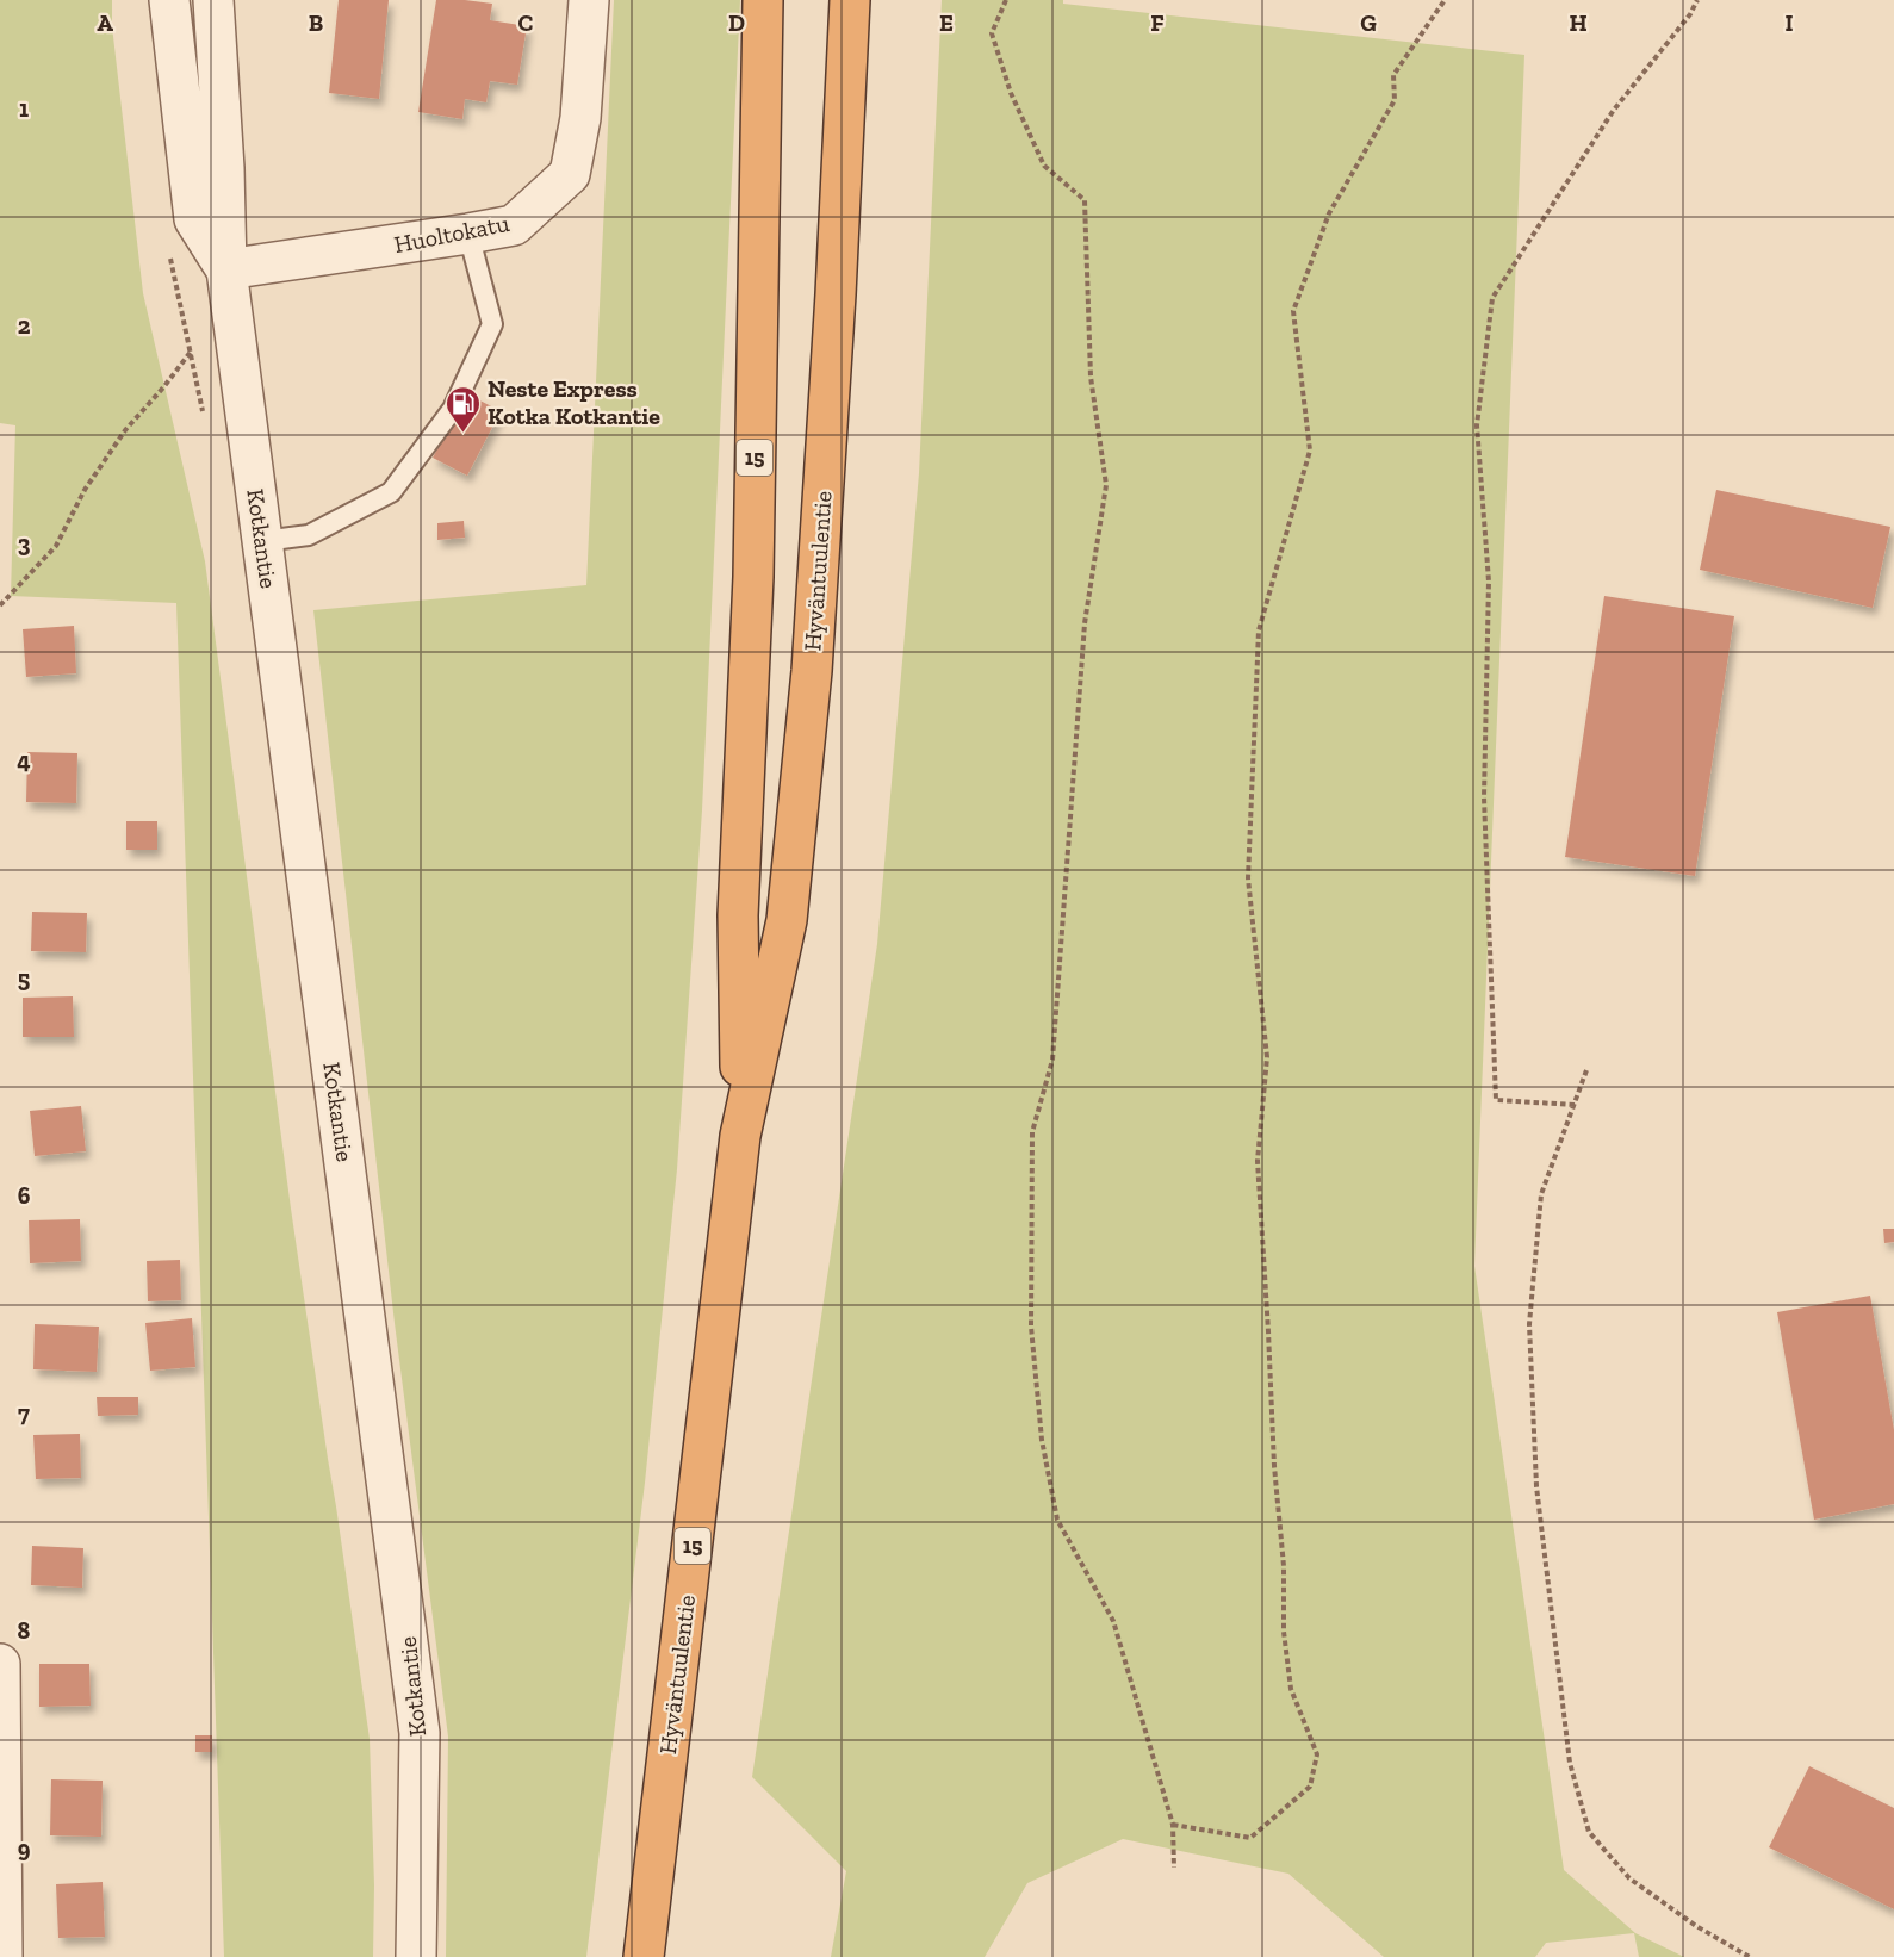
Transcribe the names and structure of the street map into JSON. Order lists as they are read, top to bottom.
{
  "streets": {
    "highway": ["15", "Hyväntuulentie"],
    "street": ["Huoltokatu", "Kotkantie"]
  },
  "crossings": [
    ["Huoltokatu", "Kotkantie"]
  ],
  "places": {
    "fuel station": ["Neste Express Kotka Kotkantie"]
  },
  "grid": {
    "columns": [
      "A",
      "B",
      "C",
      "D",
      "E",
      "F",
      "G",
      "H",
      "I"
    ],
    "rows": [
      "1",
      "2",
      "3",
      "4",
      "5",
      "6",
      "7",
      "8",
      "9"
    ]
  }
}
